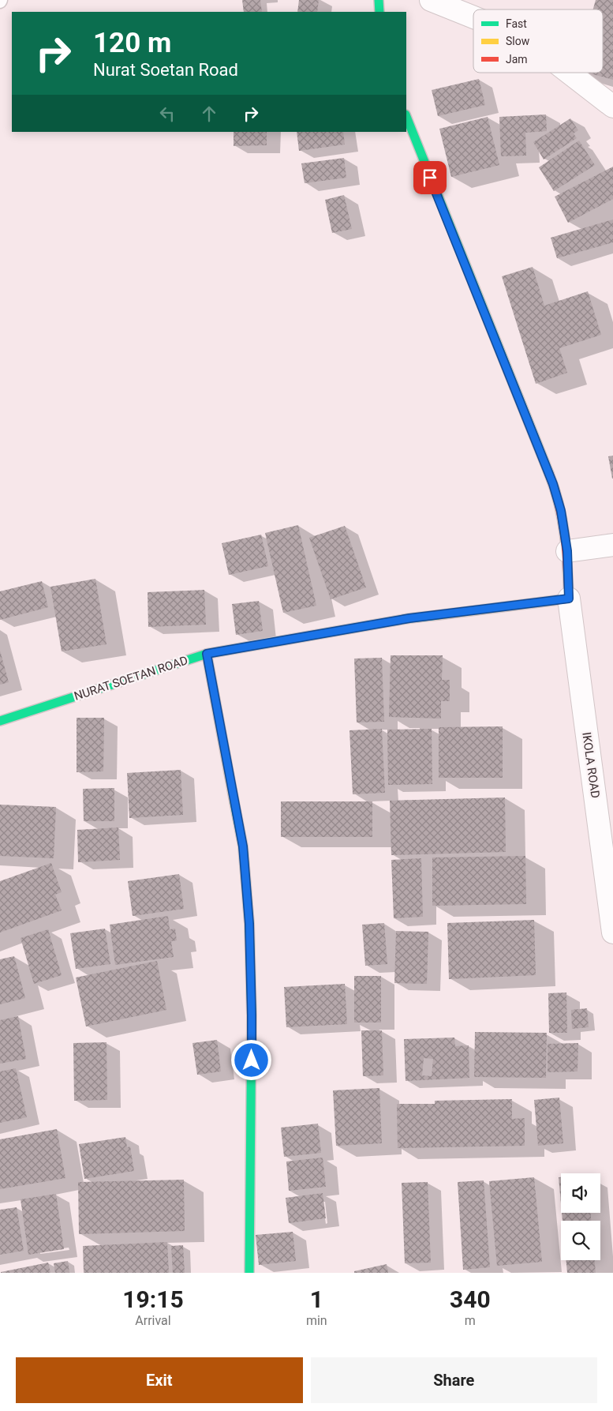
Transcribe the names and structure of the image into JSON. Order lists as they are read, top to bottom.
{
  "streets": {
    "street": ["NURAT SOETAN ROAD", "IKOLA ROAD"]
  },
  "crossings": [
    ["NURAT SOETAN ROAD", "IKOLA ROAD"]
  ],
  "legend": ["Fast", "Slow", "Jam"],
  "page": {
    "turn": ["120 m", "Nurat Soetan Road"],
    "eta": [
      "19:15",
      "Arrival",
      "1",
      "min",
      "340",
      "m"
    ],
    "buttons": ["Exit", "Share"]
  }
}
